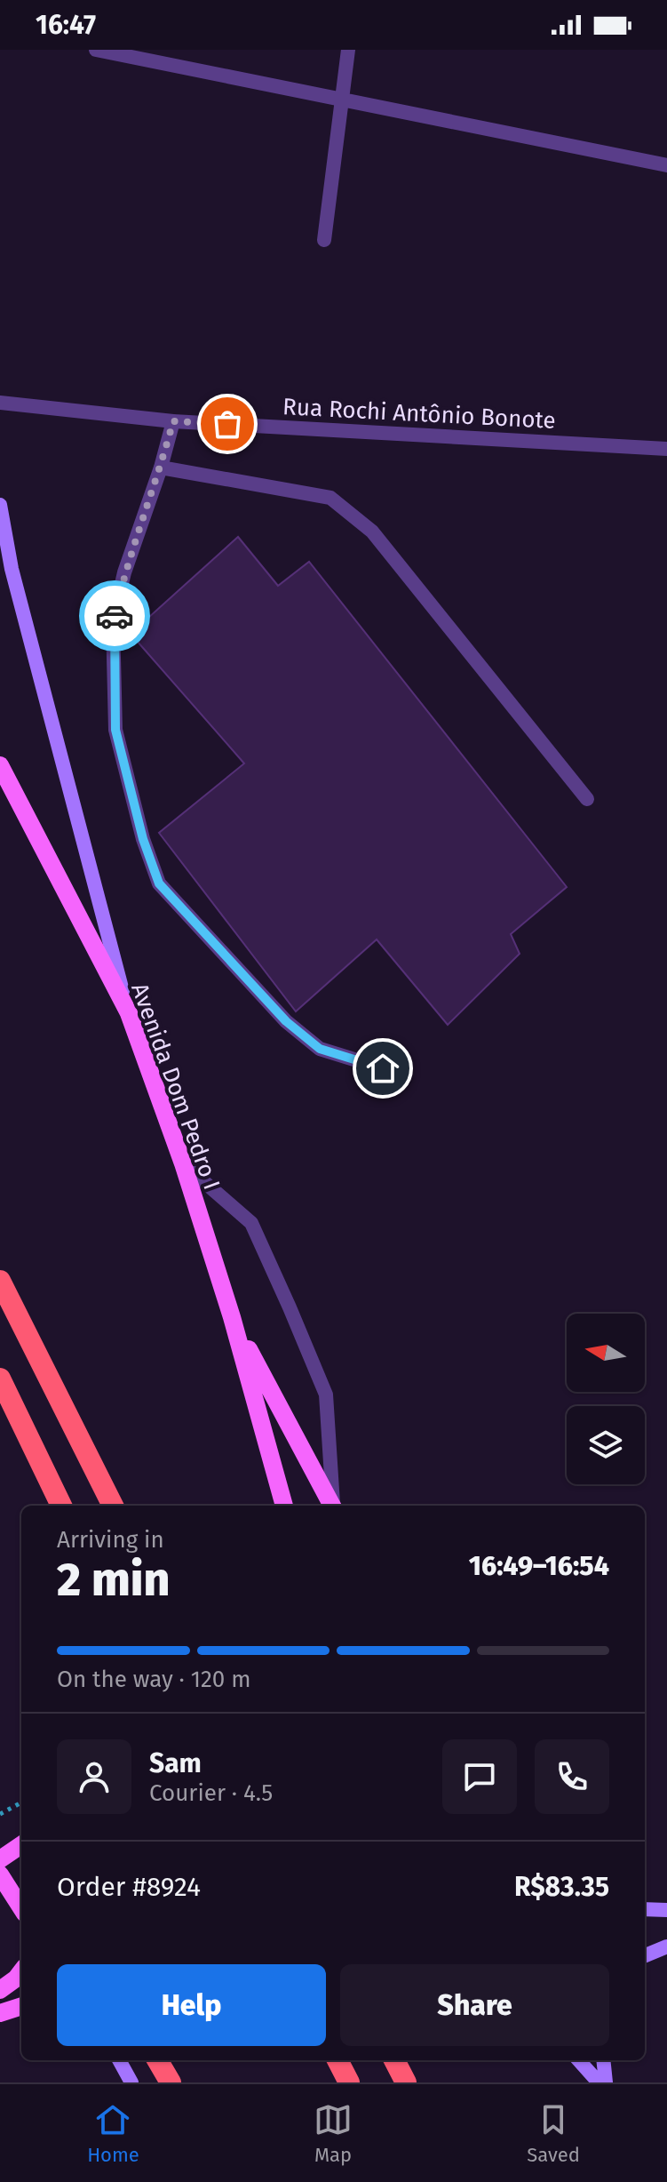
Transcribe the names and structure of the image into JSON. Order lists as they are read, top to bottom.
{
  "streets": {
    "main road": ["Avenida Dom Pedro I"],
    "street": ["Rua Rochi Antônio Bonote"]
  },
  "north": "left",
  "page": {
    "status": "16:47",
    "heading": ["2 min", "Arriving in", "16:49–16:54"],
    "panel": [
      "Sam",
      "Courier · 4.5",
      "Order #8924",
      "R$83.35"
    ],
    "bar": "On the way · 120 m",
    "buttons": ["Help", "Share"],
    "tabs": ["Home", "Map", "Saved"]
  }
}
